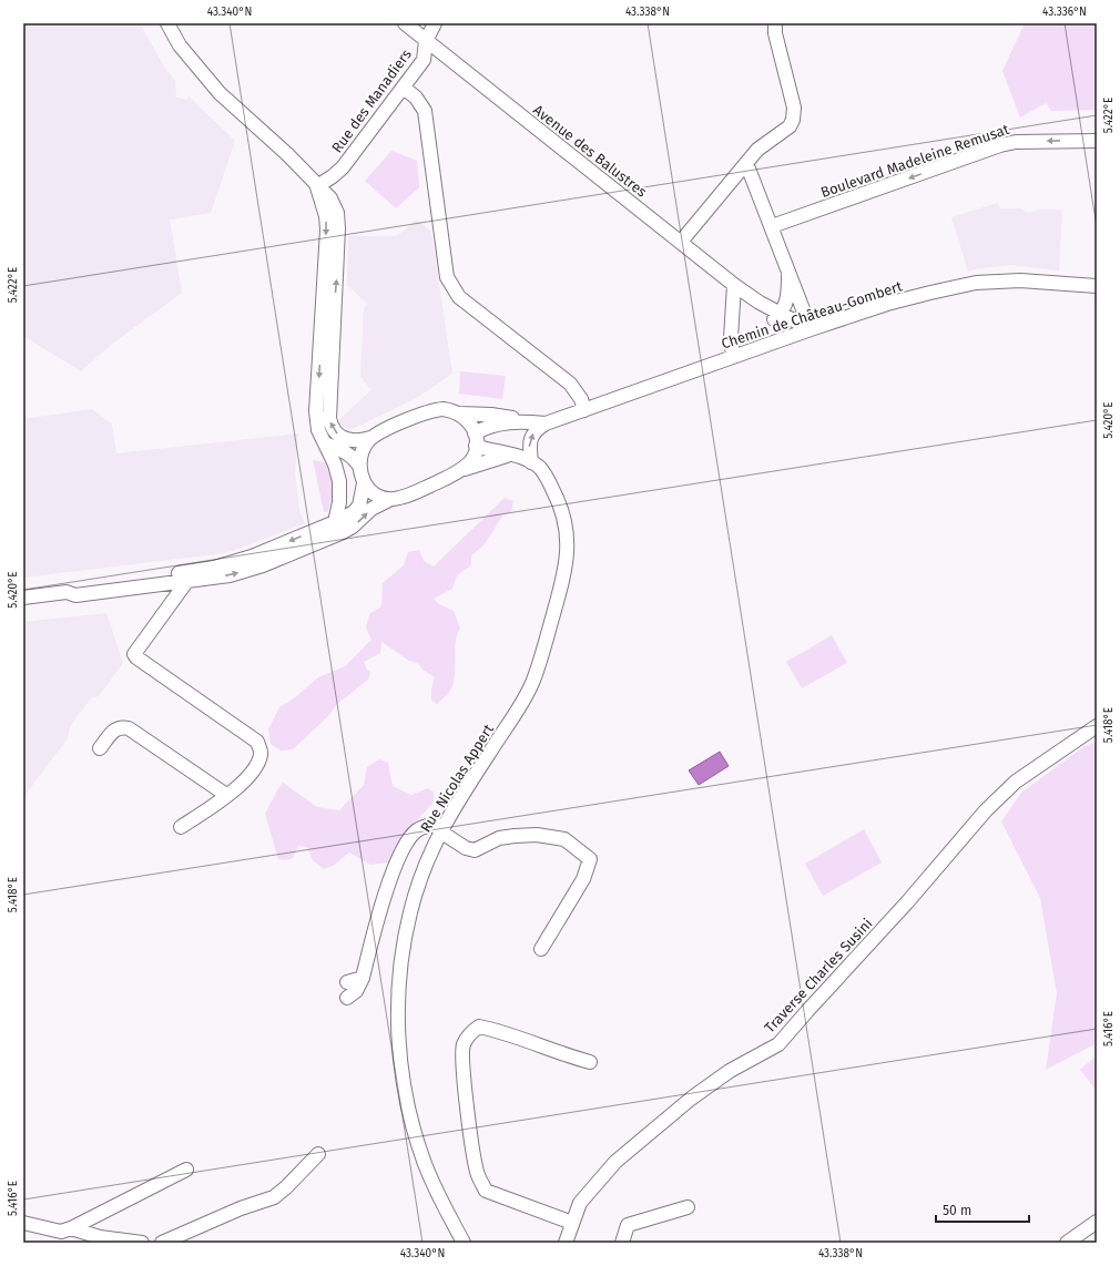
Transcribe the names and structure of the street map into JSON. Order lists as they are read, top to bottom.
{
  "streets": {
    "street": [
      "Rue des Manadiers",
      "Avenue des Balustres",
      "Boulevard Madeleine Remusat",
      "Chemin de Château-Gombert",
      "Rue Nicolas Appert",
      "Traverse Charles Susini"
    ]
  },
  "crossings": [
    ["Rue des Manadiers", "Avenue des Balustres"],
    ["Avenue des Balustres", "Chemin de Château-Gombert"],
    ["Chemin de Château-Gombert", "Rue Nicolas Appert"]
  ],
  "one_way": ["Boulevard Madeleine Remusat"],
  "scale_bar": "50 m",
  "coordinates": [
    "43.340°N",
    "43.338°N",
    "43.336°N",
    "5.422°E",
    "5.420°E",
    "5.418°E",
    "5.416°E"
  ]
}
